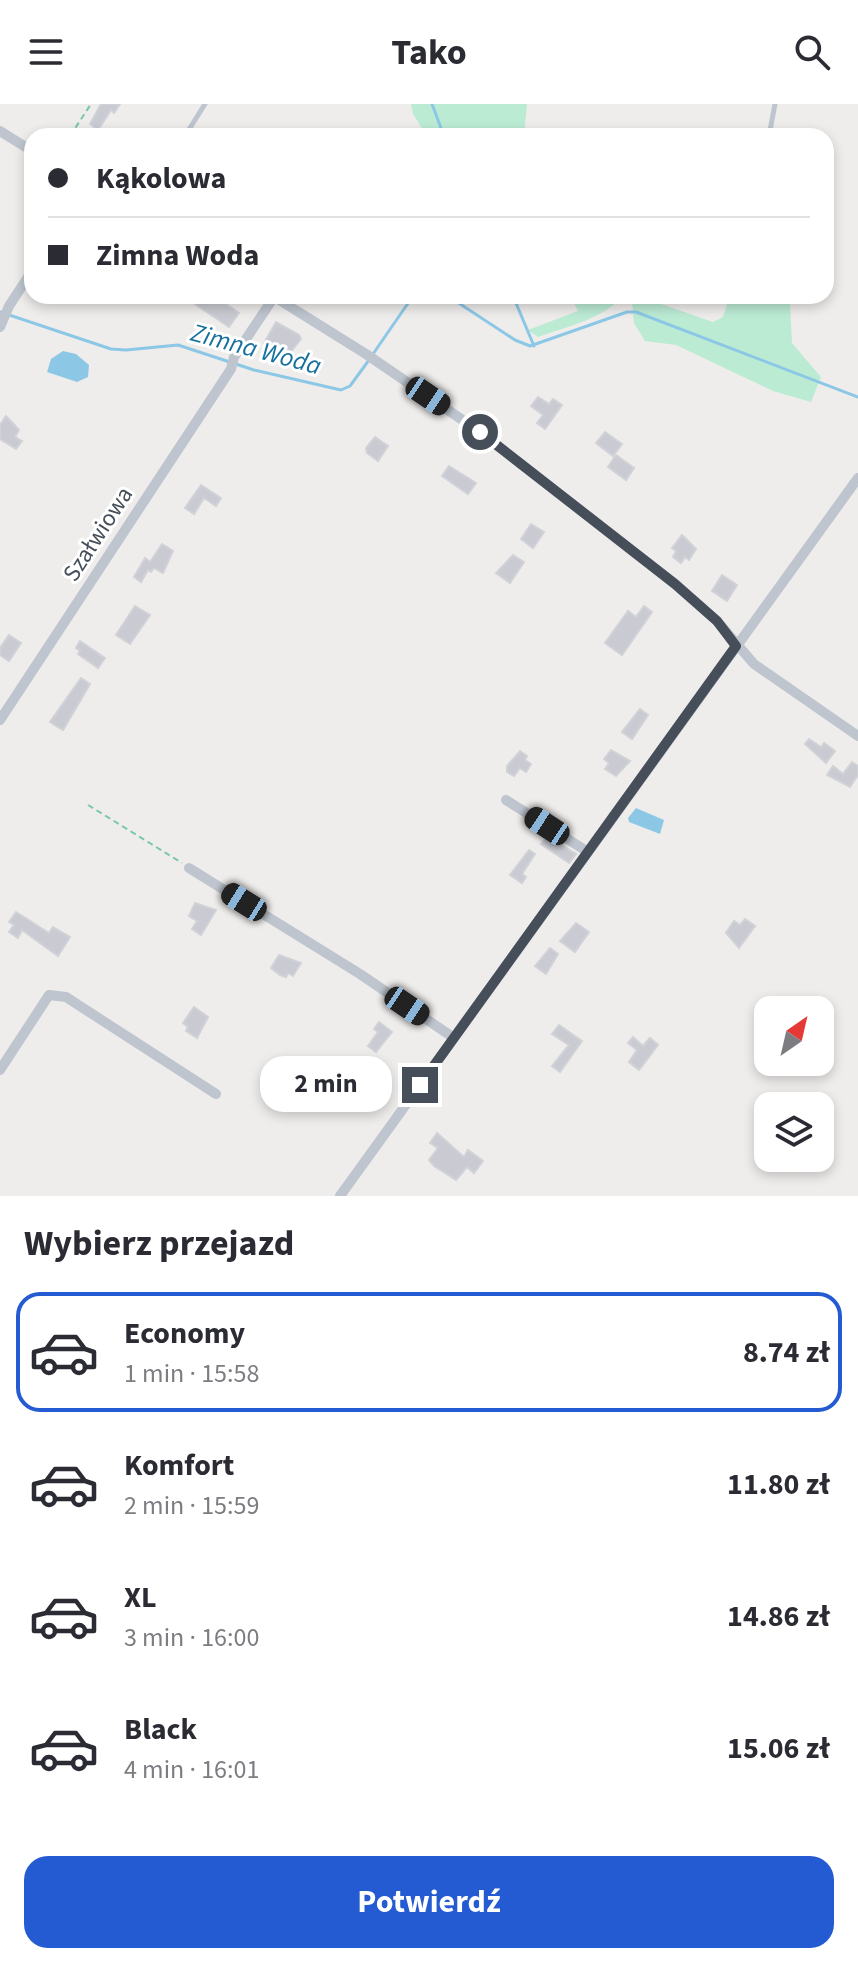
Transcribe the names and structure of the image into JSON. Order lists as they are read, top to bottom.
{
  "streets": {
    "street": ["Szałwiowa"]
  },
  "water": ["Zimna Woda"],
  "north": "top right",
  "page": {
    "header": "Tako",
    "banner": ["Kąkolowa", "Zimna Woda"],
    "bubble": "2 min",
    "heading": "Wybierz przejazd",
    "list": [
      {
        "name": "Economy",
        "note": "1 min · 15:58",
        "value": "8.74 zł"
      },
      {
        "name": "Komfort",
        "note": "2 min · 15:59",
        "value": "11.80 zł"
      },
      {
        "name": "XL",
        "note": "3 min · 16:00",
        "value": "14.86 zł"
      },
      {
        "name": "Black",
        "note": "4 min · 16:01",
        "value": "15.06 zł"
      }
    ],
    "buttons": "Potwierdź"
  }
}
